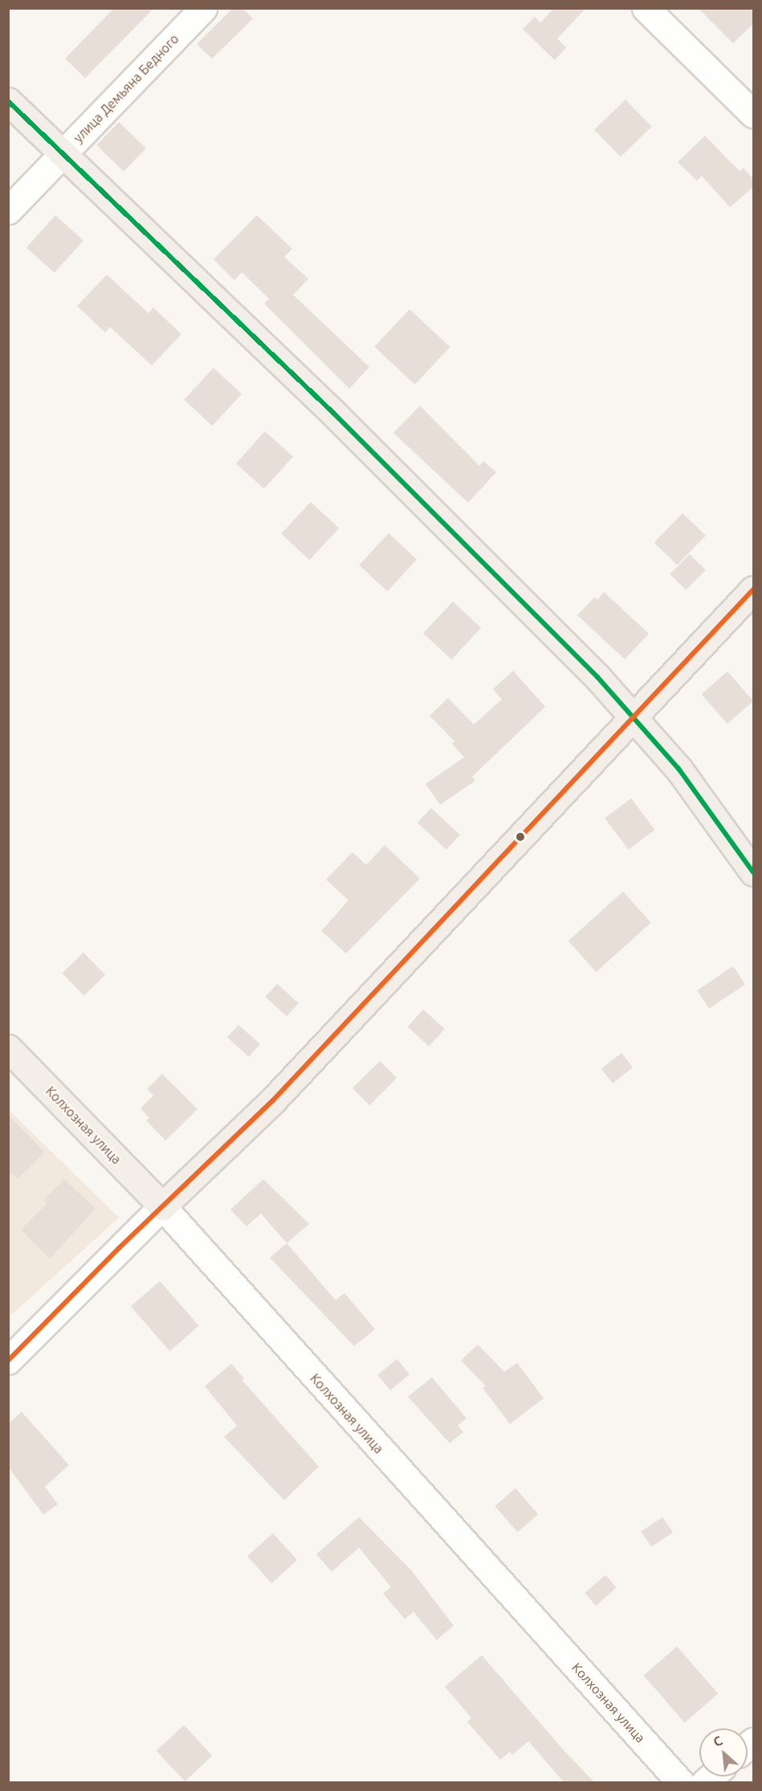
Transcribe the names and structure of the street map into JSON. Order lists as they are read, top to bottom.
{
  "streets": {
    "main road": ["Колхозная улица"],
    "street": ["улица Демьяна Бедного"]
  },
  "north": "top left"
}
